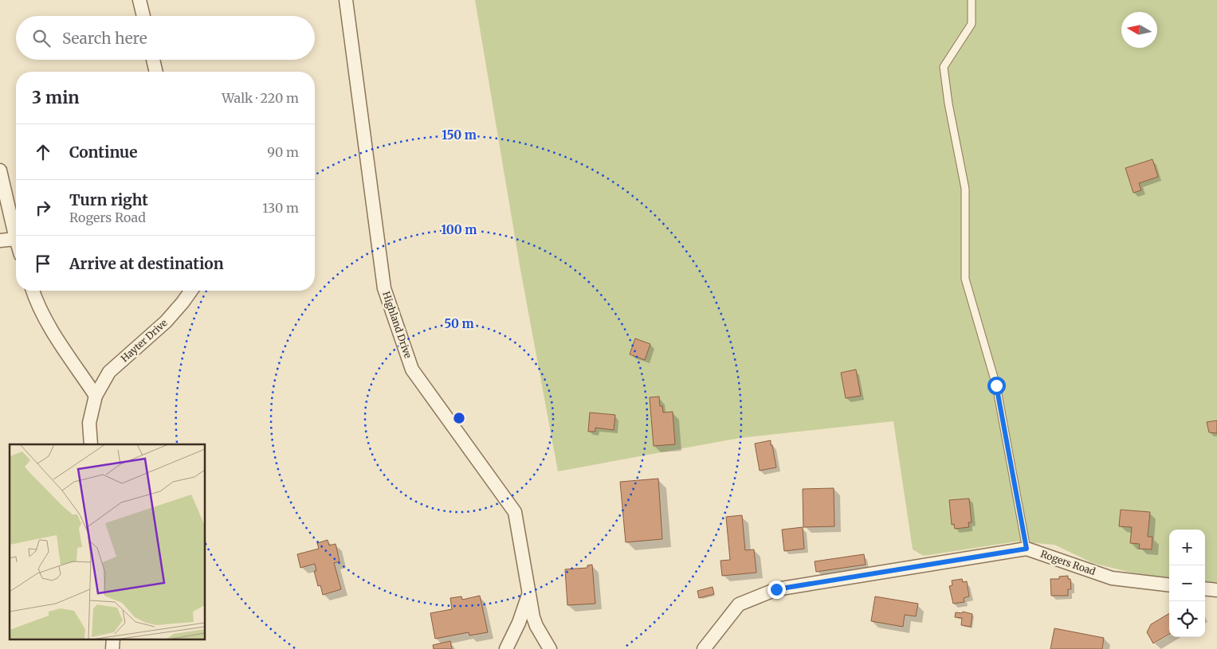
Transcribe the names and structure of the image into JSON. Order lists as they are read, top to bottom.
{
  "streets": {
    "street": ["Highland Drive", "Hayter Drive", "Rogers Road"]
  },
  "north": "left",
  "page": {
    "search": "Search here",
    "heading": ["3 min", "Walk · 220 m"],
    "list": [
      ["Continue", "90 m"],
      ["Turn right", "Rogers Road", "130 m"],
      "Arrive at destination"
    ],
    "map_buttons": ["+", "−"]
  },
  "rings": ["150 m", "100 m", "50 m"]
}
